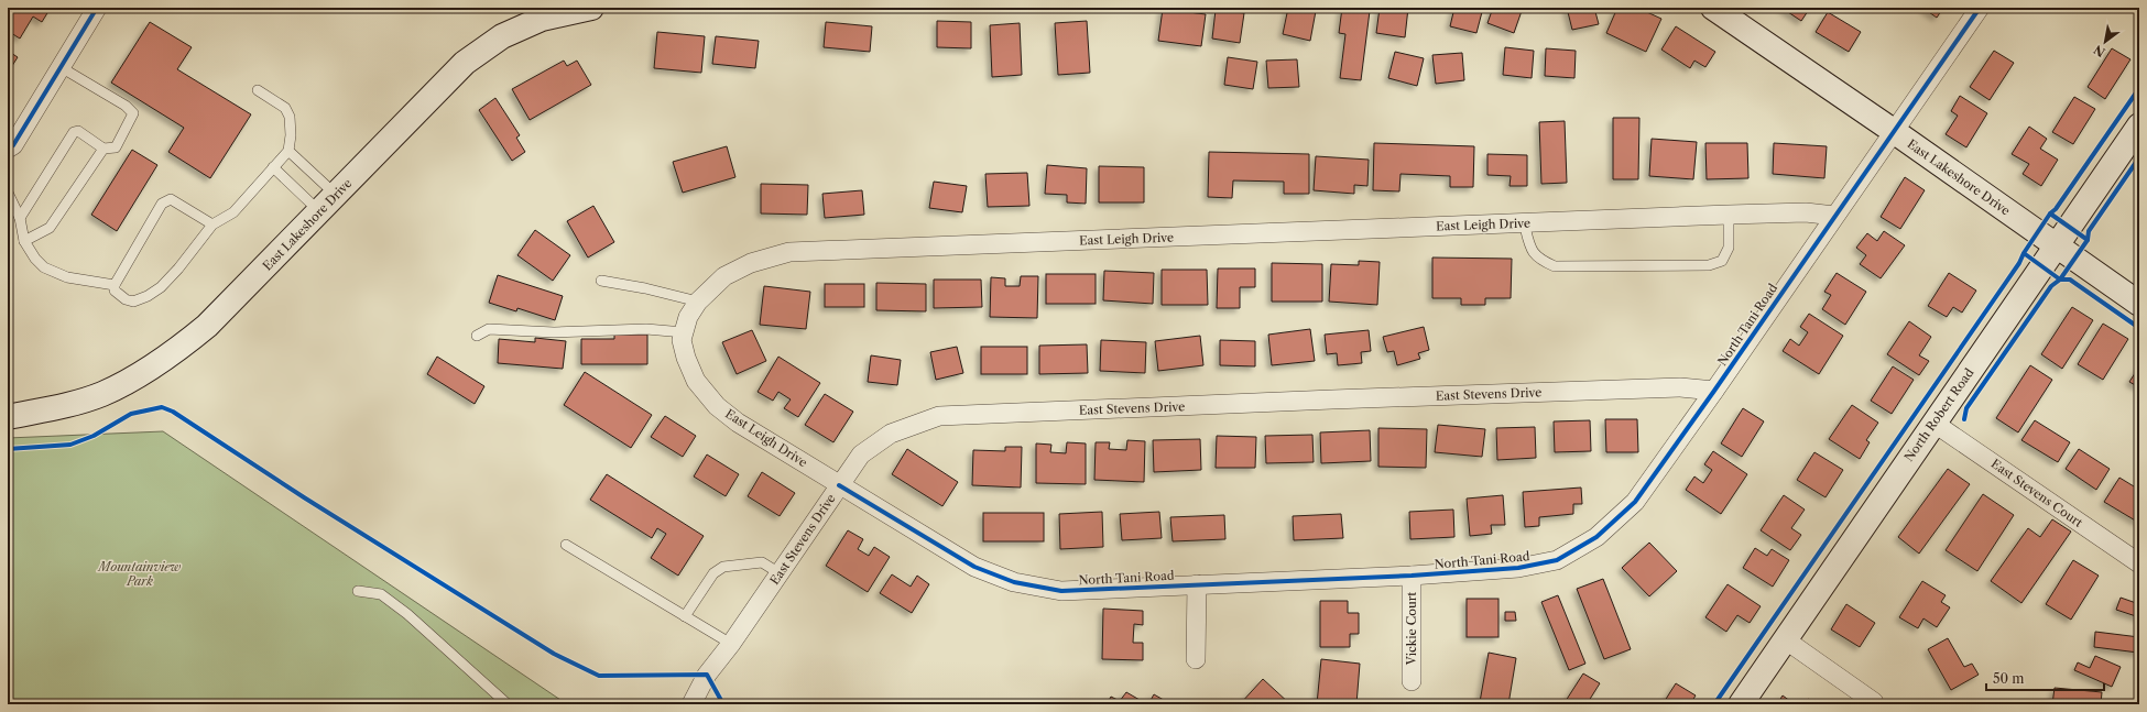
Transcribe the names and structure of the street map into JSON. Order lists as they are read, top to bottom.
{
  "streets": {
    "main road": ["East Lakeshore Drive", "North Robert Road"],
    "street": [
      "East Leigh Drive",
      "North Tani Road",
      "East Stevens Drive",
      "East Stevens Court",
      "Vickie Court"
    ]
  },
  "crossings": [
    ["East Lakeshore Drive", "North Tani Road"],
    ["East Lakeshore Drive", "North Robert Road"],
    ["East Leigh Drive", "North Tani Road"],
    ["East Leigh Drive", "East Stevens Drive"],
    ["North Tani Road", "East Stevens Drive"],
    ["North Tani Road", "Vickie Court"],
    ["North Robert Road", "East Stevens Court"]
  ],
  "parks": ["Mountainview Park"],
  "scale_bar": "50 m",
  "north": "bottom left"
}
